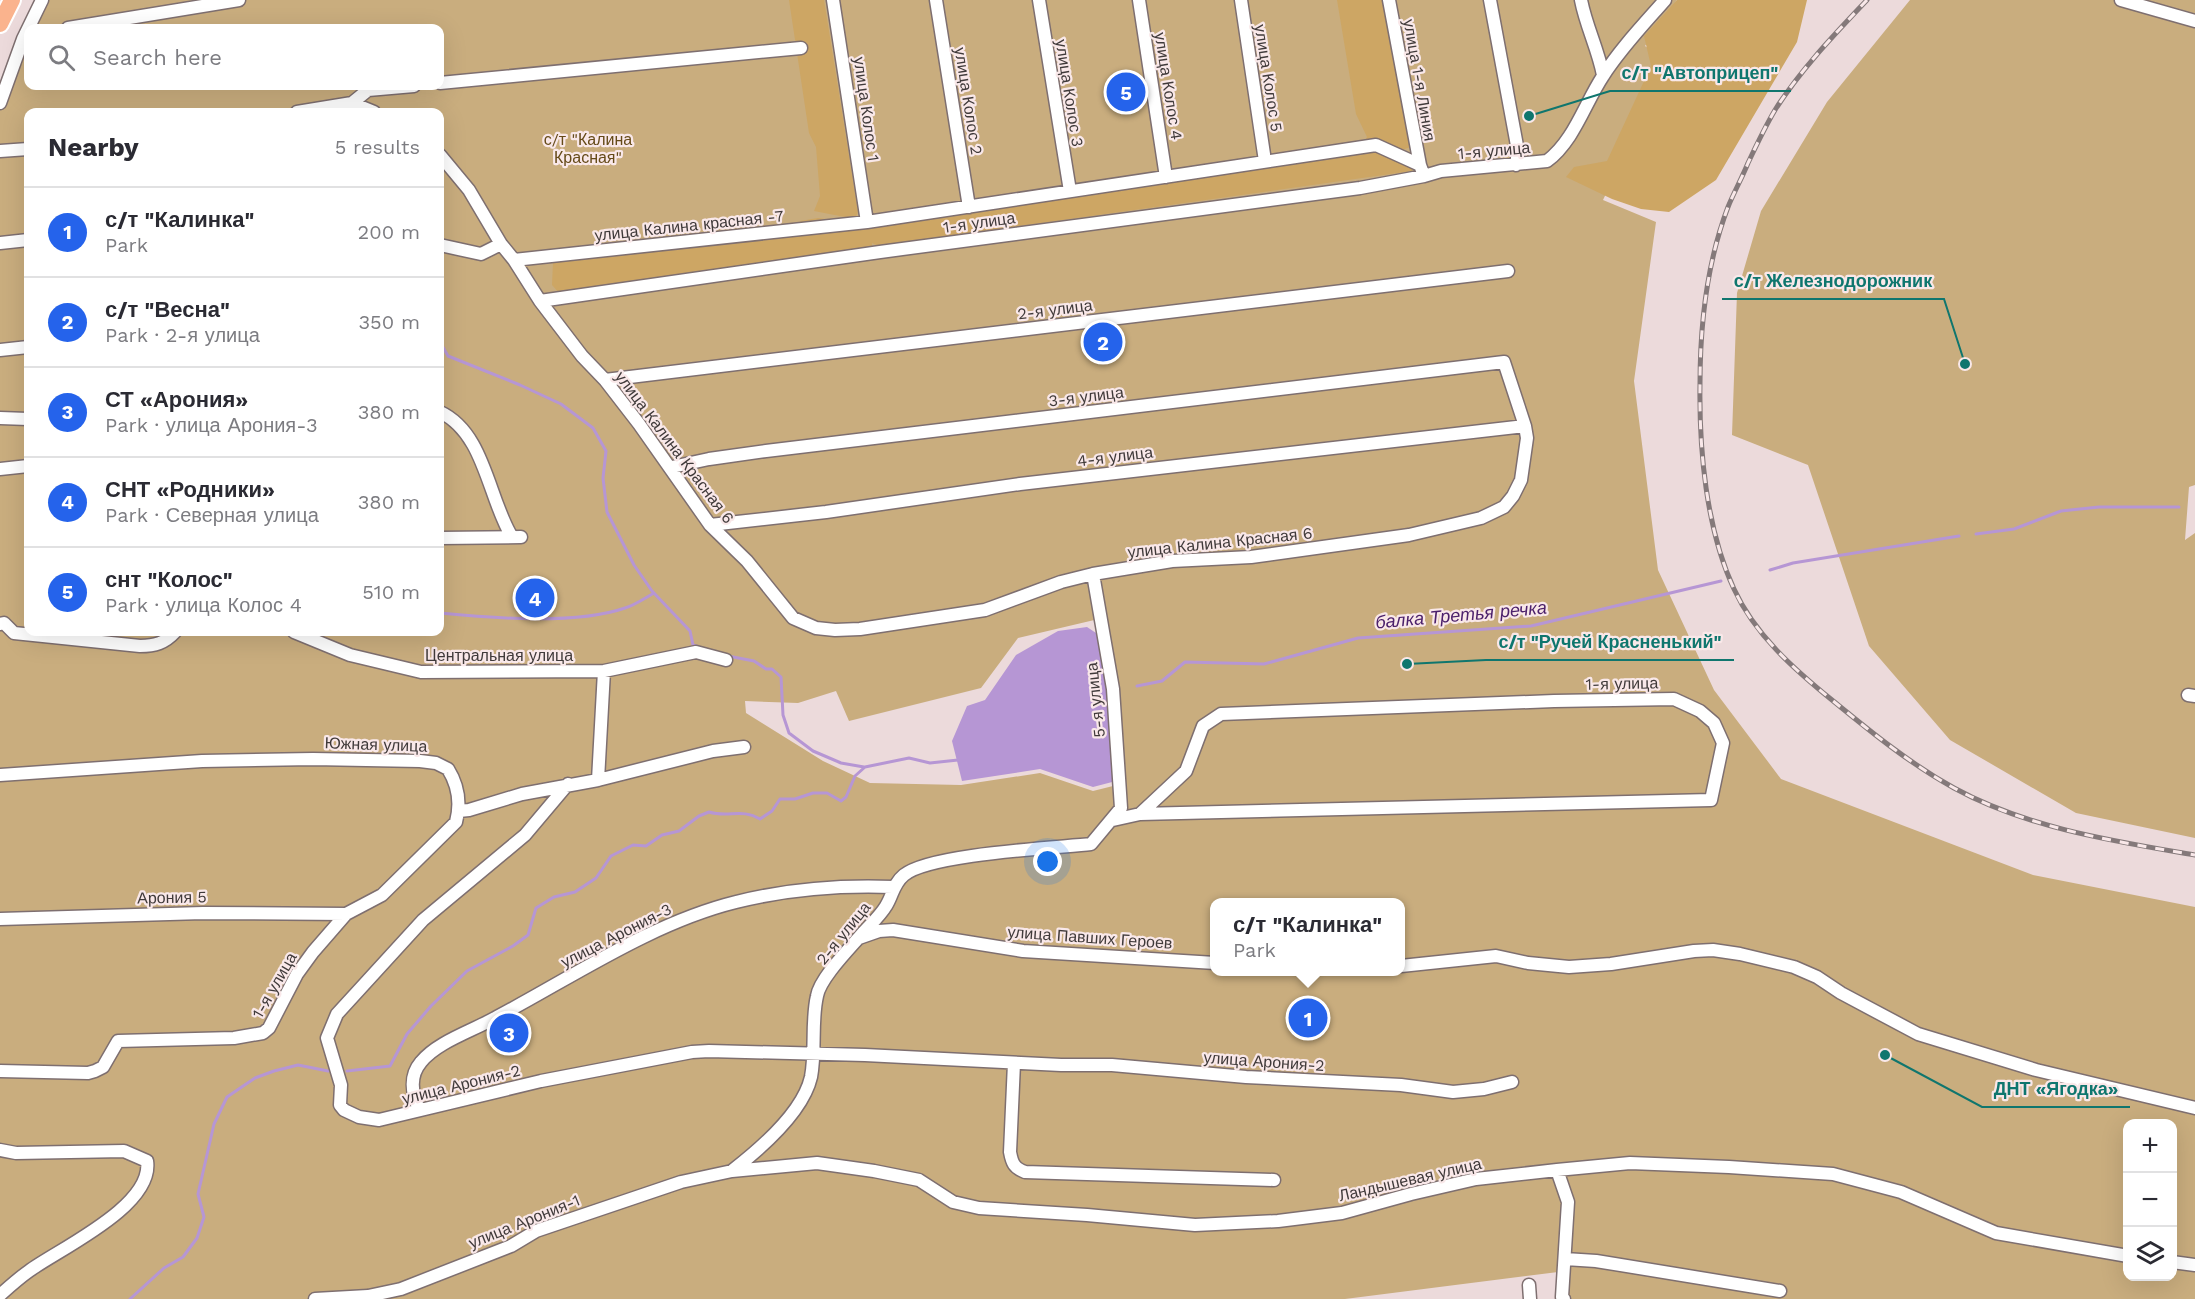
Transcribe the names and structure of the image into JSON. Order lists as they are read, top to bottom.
{
  "streets": {
    "street": [
      "улица Колос 5",
      "улица 1-я Линия",
      "улица Колос 4",
      "улица Колос 3",
      "улица Колос 2",
      "улица Колос 1",
      "1-я улица",
      "улица Калина красная -7",
      "2-я улица",
      "3-я улица",
      "улица Калина Красная 6",
      "4-я улица",
      "Центральная улица",
      "5-я улица",
      "Южная улица",
      "Арония 5",
      "улица Арония-3",
      "улица Павших Героев",
      "улица Арония-2",
      "Ландышевая улица",
      "улица Арония-1"
    ]
  },
  "crossings": [
    ["улица Колос 5", "1-я улица"],
    ["улица 1-я Линия", "1-я улица"],
    ["улица Колос 4", "1-я улица"],
    ["улица Колос 3", "1-я улица"],
    ["улица Колос 2", "1-я улица"],
    ["улица Колос 1", "1-я улица"],
    ["улица Колос 1", "улица Калина красная -7"],
    ["1-я улица", "улица Калина красная -7"],
    ["1-я улица", "2-я улица"],
    ["1-я улица", "улица Калина Красная 6"],
    ["1-я улица", "5-я улица"],
    ["1-я улица", "Южная улица"],
    ["1-я улица", "Арония 5"],
    ["улица Калина красная -7", "улица Калина Красная 6"],
    ["2-я улица", "улица Калина Красная 6"],
    ["2-я улица", "5-я улица"],
    ["2-я улица", "улица Арония-3"],
    ["2-я улица", "улица Павших Героев"],
    ["2-я улица", "улица Арония-2"],
    ["2-я улица", "Ландышевая улица"],
    ["2-я улица", "улица Арония-1"],
    ["3-я улица", "улица Калина Красная 6"],
    ["3-я улица", "4-я улица"],
    ["улица Калина Красная 6", "4-я улица"],
    ["улица Калина Красная 6", "5-я улица"],
    ["улица Арония-3", "улица Арония-2"],
    ["Ландышевая улица", "улица Арония-1"]
  ],
  "water": ["балка Третья речка"],
  "parks": ["с/т \"Калина Красная\""],
  "places": [
    "с/т \"Автоприцеп\"",
    "с/т Железнодорожник",
    "с/т \"Ручей Красненький\"",
    "ДНТ «Ягодка»"
  ],
  "page": {
    "search": "Search here",
    "pins": [
      "5",
      "2",
      "4",
      "1",
      "3"
    ],
    "heading": ["Nearby", "5 results"],
    "list": [
      {
        "mark": "1",
        "name": "с/т \"Калинка\"",
        "note": "Park",
        "value": "200 m"
      },
      {
        "mark": "2",
        "name": "с/т \"Весна\"",
        "note": "Park · 2-я улица",
        "value": "350 m"
      },
      {
        "mark": "3",
        "name": "СТ «Арония»",
        "note": "Park · улица Арония-3",
        "value": "380 m"
      },
      {
        "mark": "4",
        "name": "СНТ «Родники»",
        "note": "Park · Северная улица",
        "value": "380 m"
      },
      {
        "mark": "5",
        "name": "снт \"Колос\"",
        "note": "Park · улица Колос 4",
        "value": "510 m"
      }
    ],
    "popup": ["с/т \"Калинка\"", "Park"],
    "map_buttons": ["+", "−"]
  }
}
